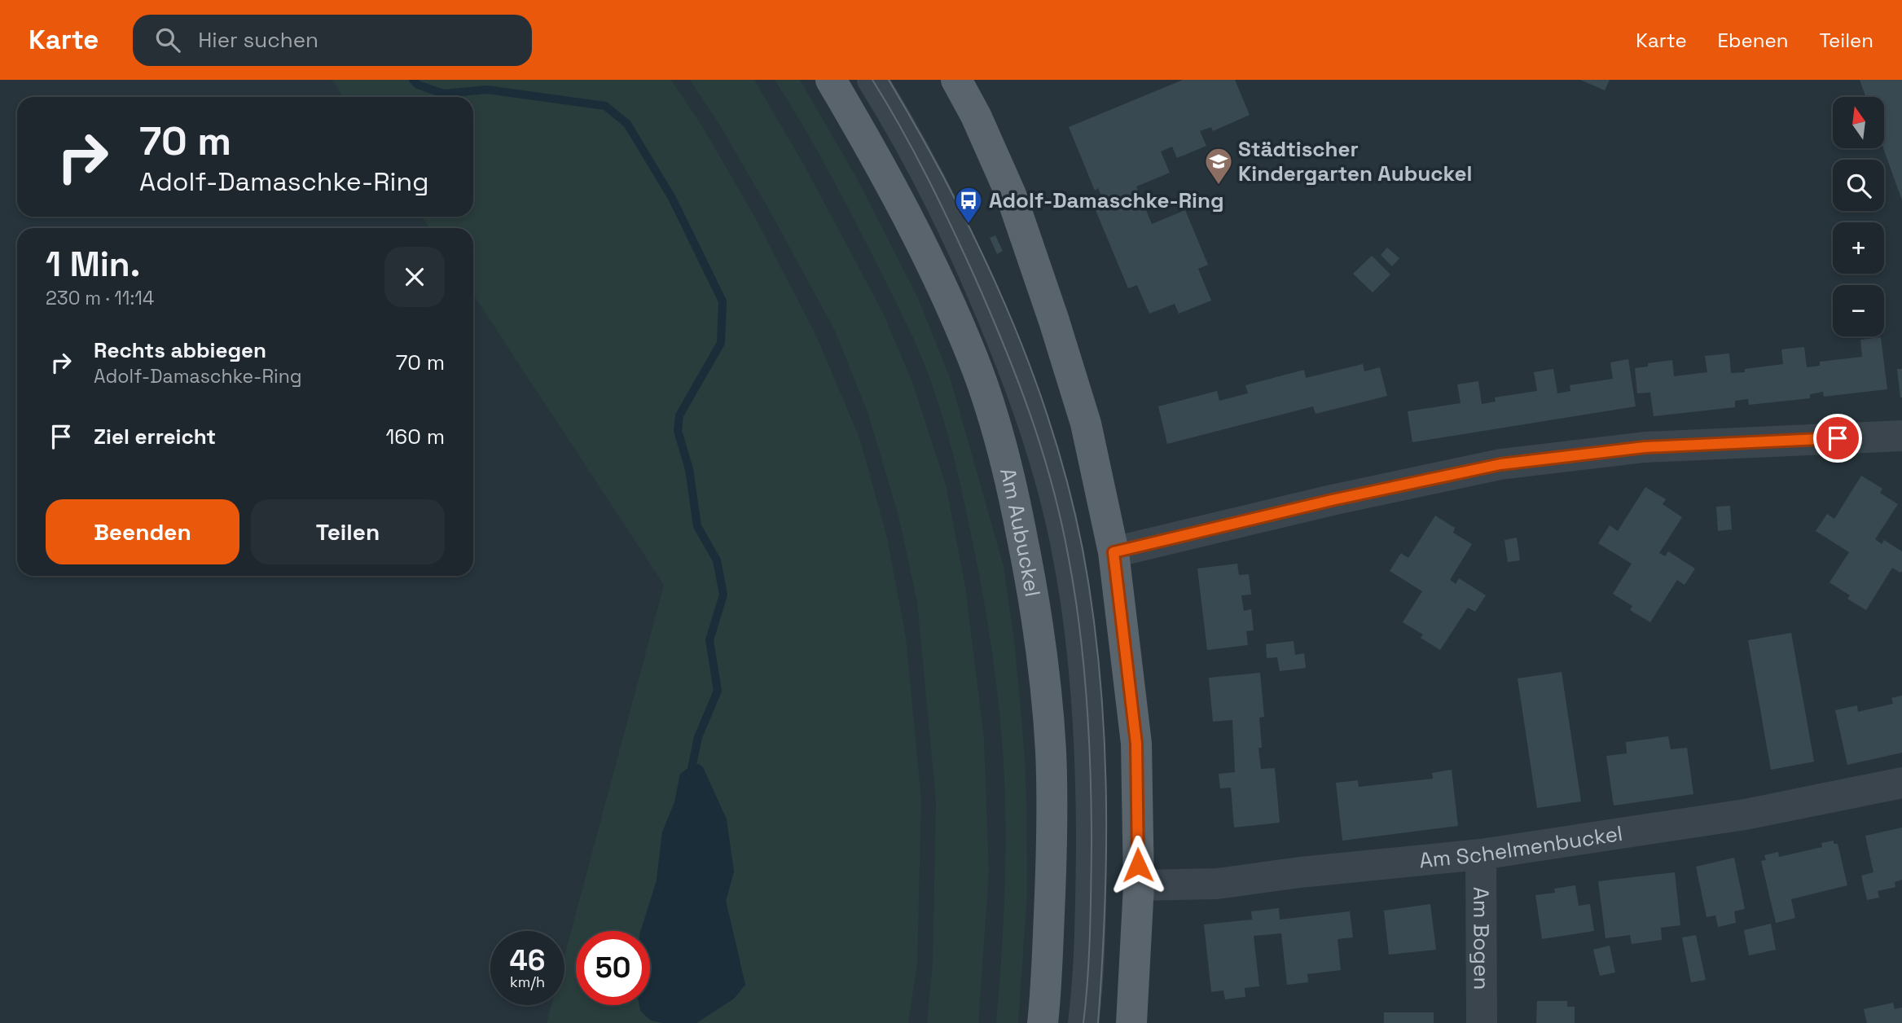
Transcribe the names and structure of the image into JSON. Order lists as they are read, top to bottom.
{
  "streets": {
    "main road": ["Am Aubuckel"],
    "street": ["Am Schelmenbuckel", "Am Bogen"]
  },
  "crossings": [
    ["Am Schelmenbuckel", "Am Bogen"]
  ],
  "places": {
    "school or university": ["Städtischer Kindergarten Aubuckel"],
    "bus stop": ["Adolf-Damaschke-Ring"]
  },
  "north": "top",
  "page": {
    "header": "Karte",
    "search": "Hier suchen",
    "nav": ["Karte", "Ebenen", "Teilen"],
    "map_buttons": ["+", "−"],
    "turn": ["70 m", "Adolf-Damaschke-Ring"],
    "heading": ["1 Min.", "230 m · 11:14"],
    "list": [
      {
        "name": "Rechts abbiegen",
        "note": "Adolf-Damaschke-Ring",
        "value": "70 m"
      },
      {
        "name": "Ziel erreicht",
        "value": "160 m"
      }
    ],
    "buttons": ["Beenden", "Teilen"],
    "speed": "46 km/h",
    "limit": "50"
  }
}
